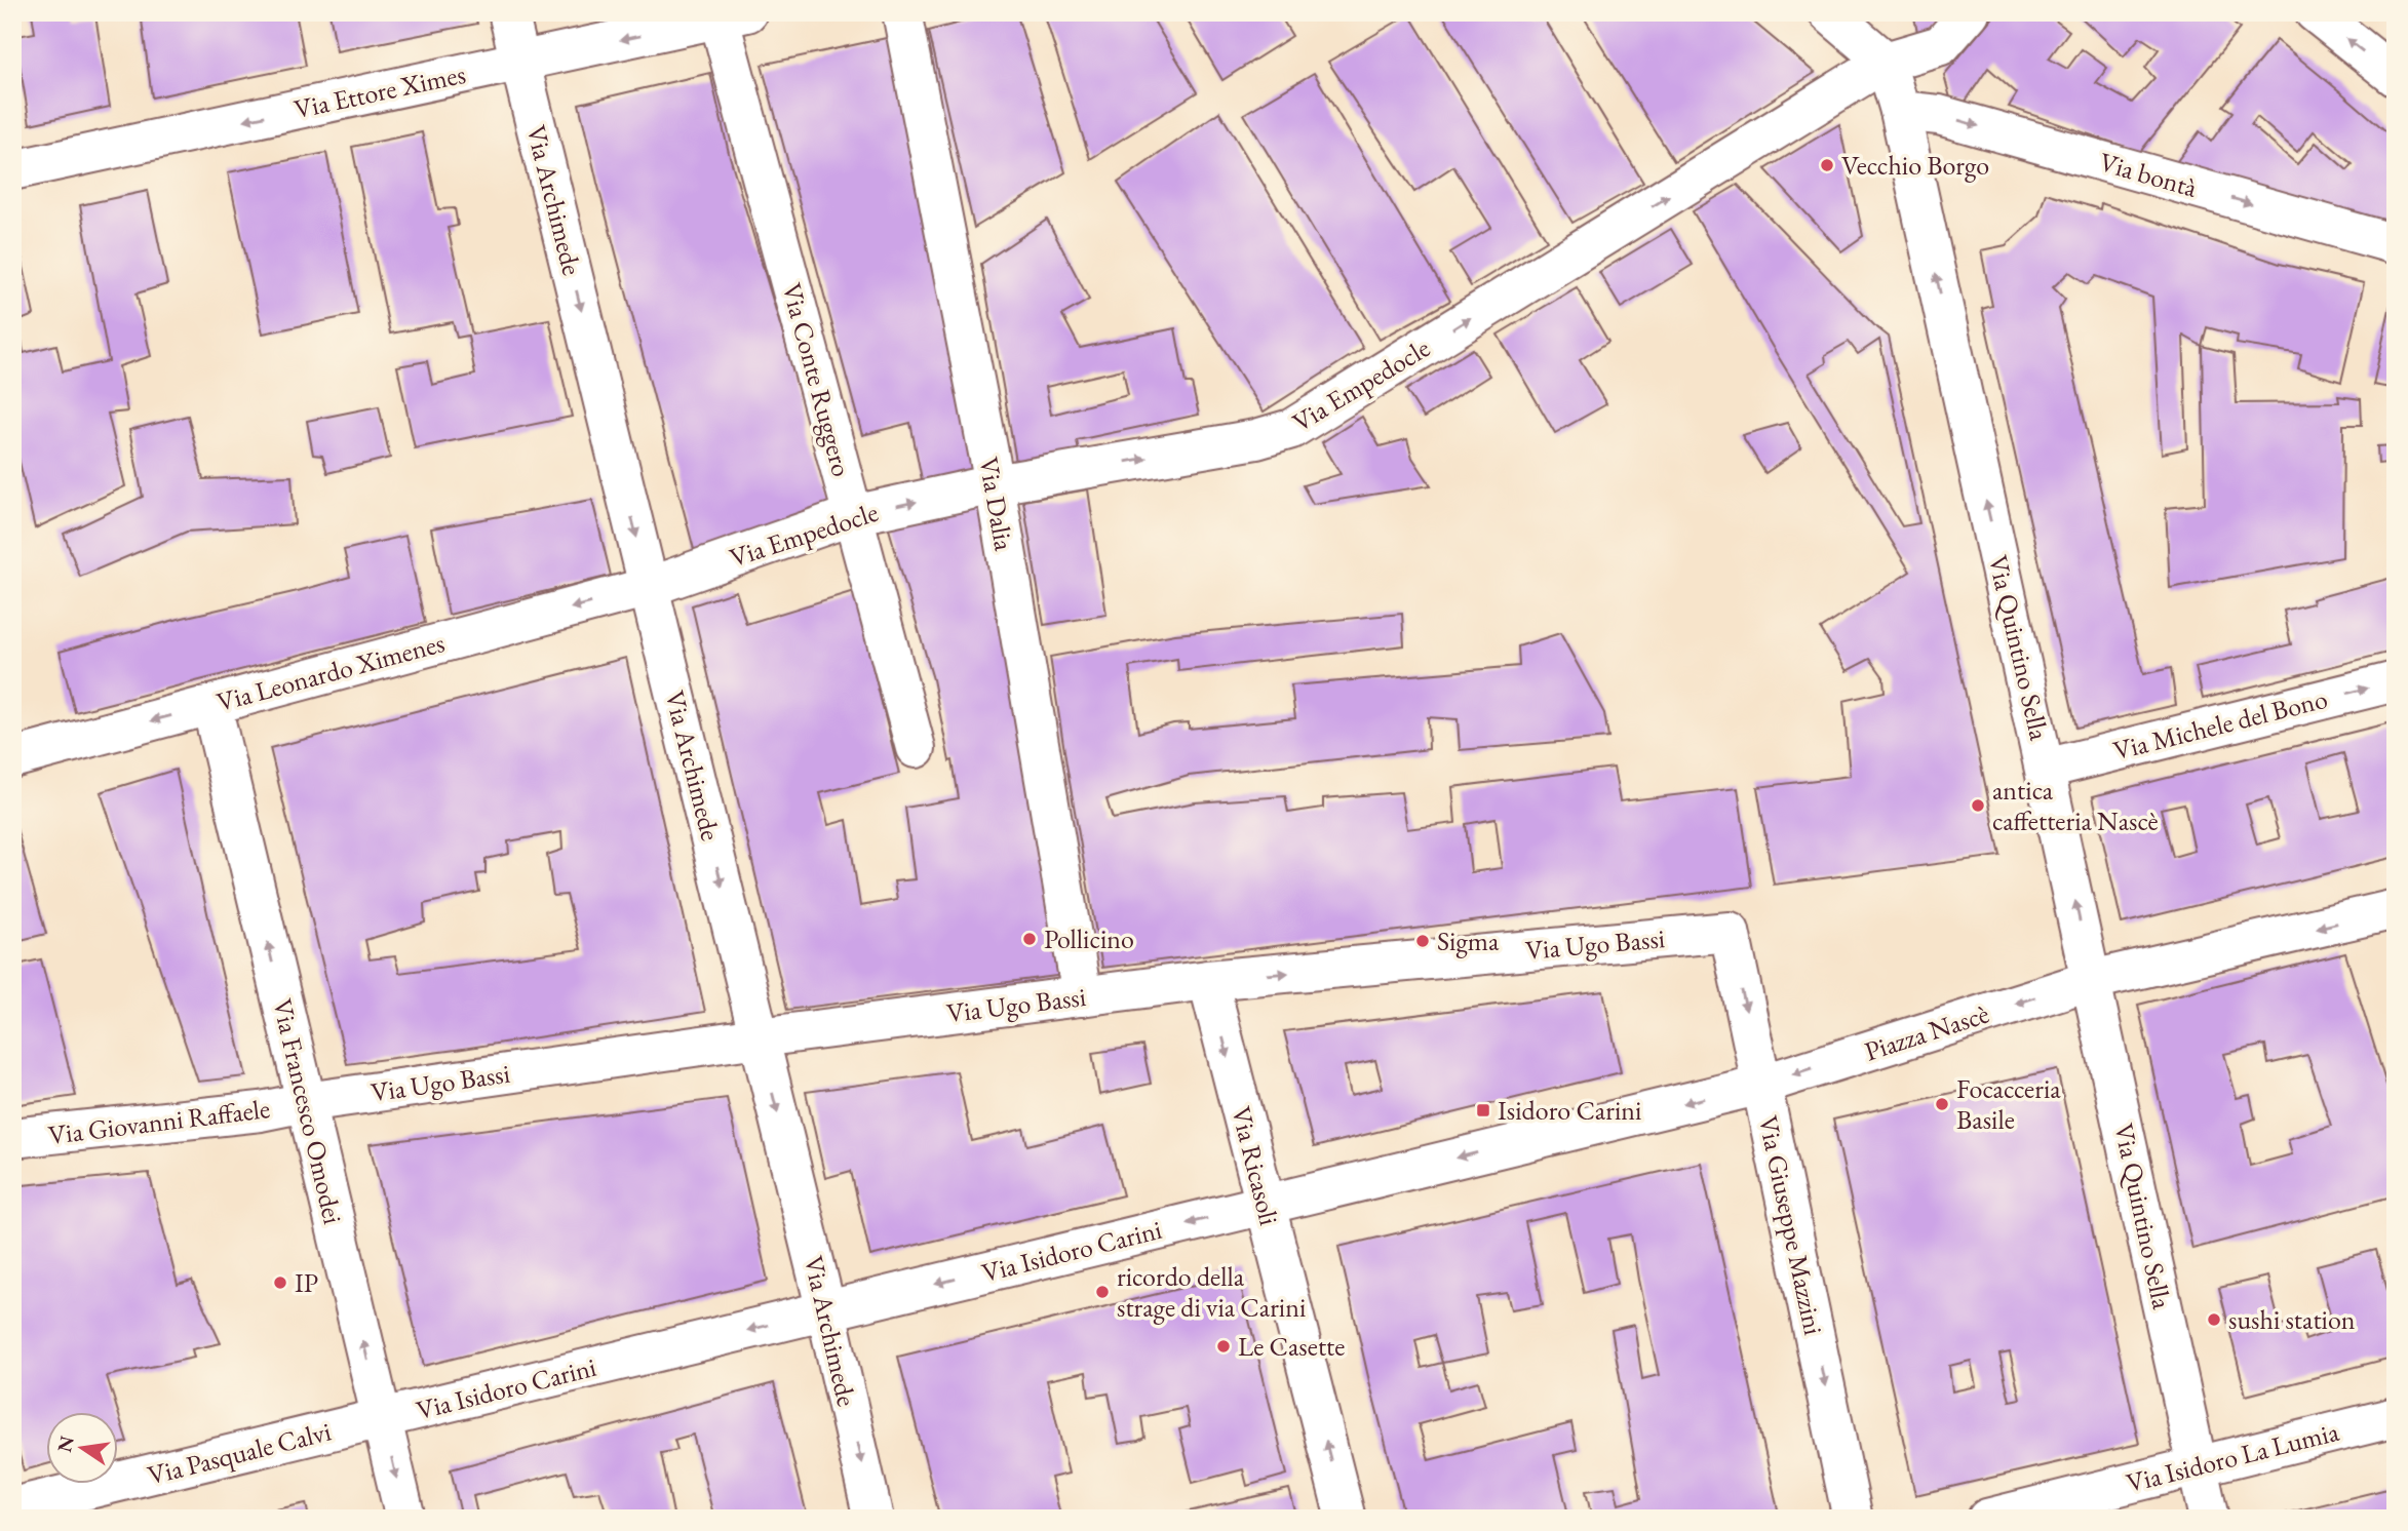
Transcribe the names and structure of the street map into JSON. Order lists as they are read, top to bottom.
{
  "streets": {
    "street": [
      "Via Ettore Ximes",
      "Via bontà",
      "Via Archimede",
      "Via Conte Ruggero",
      "Via Empedocle",
      "Via Dalia",
      "Via Quintino Sella",
      "Via Leonardo Ximenes",
      "Via Michele del Bono",
      "Via Ugo Bassi",
      "Piazza Nascè",
      "Via Francesco Omodei",
      "Via Giovanni Raffaele",
      "Via Ricasoli",
      "Via Giuseppe Mazzini",
      "Via Isidoro Carini",
      "Via Pasquale Calvi",
      "Via Isidoro La Lumia"
    ]
  },
  "crossings": [
    ["Via Ettore Ximes", "Via Archimede"],
    ["Via Ettore Ximes", "Via Conte Ruggero"],
    ["Via bontà", "Via Quintino Sella"],
    ["Via Archimede", "Via Empedocle"],
    ["Via Archimede", "Via Leonardo Ximenes"],
    ["Via Archimede", "Via Ugo Bassi"],
    ["Via Archimede", "Via Isidoro Carini"],
    ["Via Conte Ruggero", "Via Empedocle"],
    ["Via Empedocle", "Via Dalia"],
    ["Via Empedocle", "Via Quintino Sella"],
    ["Via Empedocle", "Via Leonardo Ximenes"],
    ["Via Dalia", "Via Ugo Bassi"],
    ["Via Quintino Sella", "Via Michele del Bono"],
    ["Via Quintino Sella", "Piazza Nascè"],
    ["Via Quintino Sella", "Via Isidoro La Lumia"],
    ["Via Leonardo Ximenes", "Via Francesco Omodei"],
    ["Via Ugo Bassi", "Via Francesco Omodei"],
    ["Via Ugo Bassi", "Via Giovanni Raffaele"],
    ["Via Ugo Bassi", "Via Ricasoli"],
    ["Via Ugo Bassi", "Via Giuseppe Mazzini"],
    ["Piazza Nascè", "Via Giuseppe Mazzini"],
    ["Piazza Nascè", "Via Isidoro Carini"],
    ["Via Francesco Omodei", "Via Giovanni Raffaele"],
    ["Via Francesco Omodei", "Via Isidoro Carini"],
    ["Via Francesco Omodei", "Via Pasquale Calvi"],
    ["Via Ricasoli", "Via Isidoro Carini"],
    ["Via Giuseppe Mazzini", "Via Isidoro Carini"],
    ["Via Isidoro Carini", "Via Pasquale Calvi"]
  ],
  "one_way": [
    "Via Ettore Ximes",
    "Via bontà",
    "Via Archimede",
    "Via Empedocle",
    "Via Quintino Sella",
    "Via Leonardo Ximenes",
    "Via Michele del Bono",
    "Via Ugo Bassi",
    "Piazza Nascè",
    "Via Giuseppe Mazzini",
    "Via Isidoro Carini"
  ],
  "places": {
    "other": [
      "Vecchio Borgo",
      "antica caffetteria Nascè",
      "Pollicino",
      "Sigma",
      "Focacceria Basile",
      "IP",
      "ricordo della strage di via Carini",
      "sushi station",
      "Le Casette"
    ],
    "transit": ["Isidoro Carini"]
  },
  "north": "left"
}
